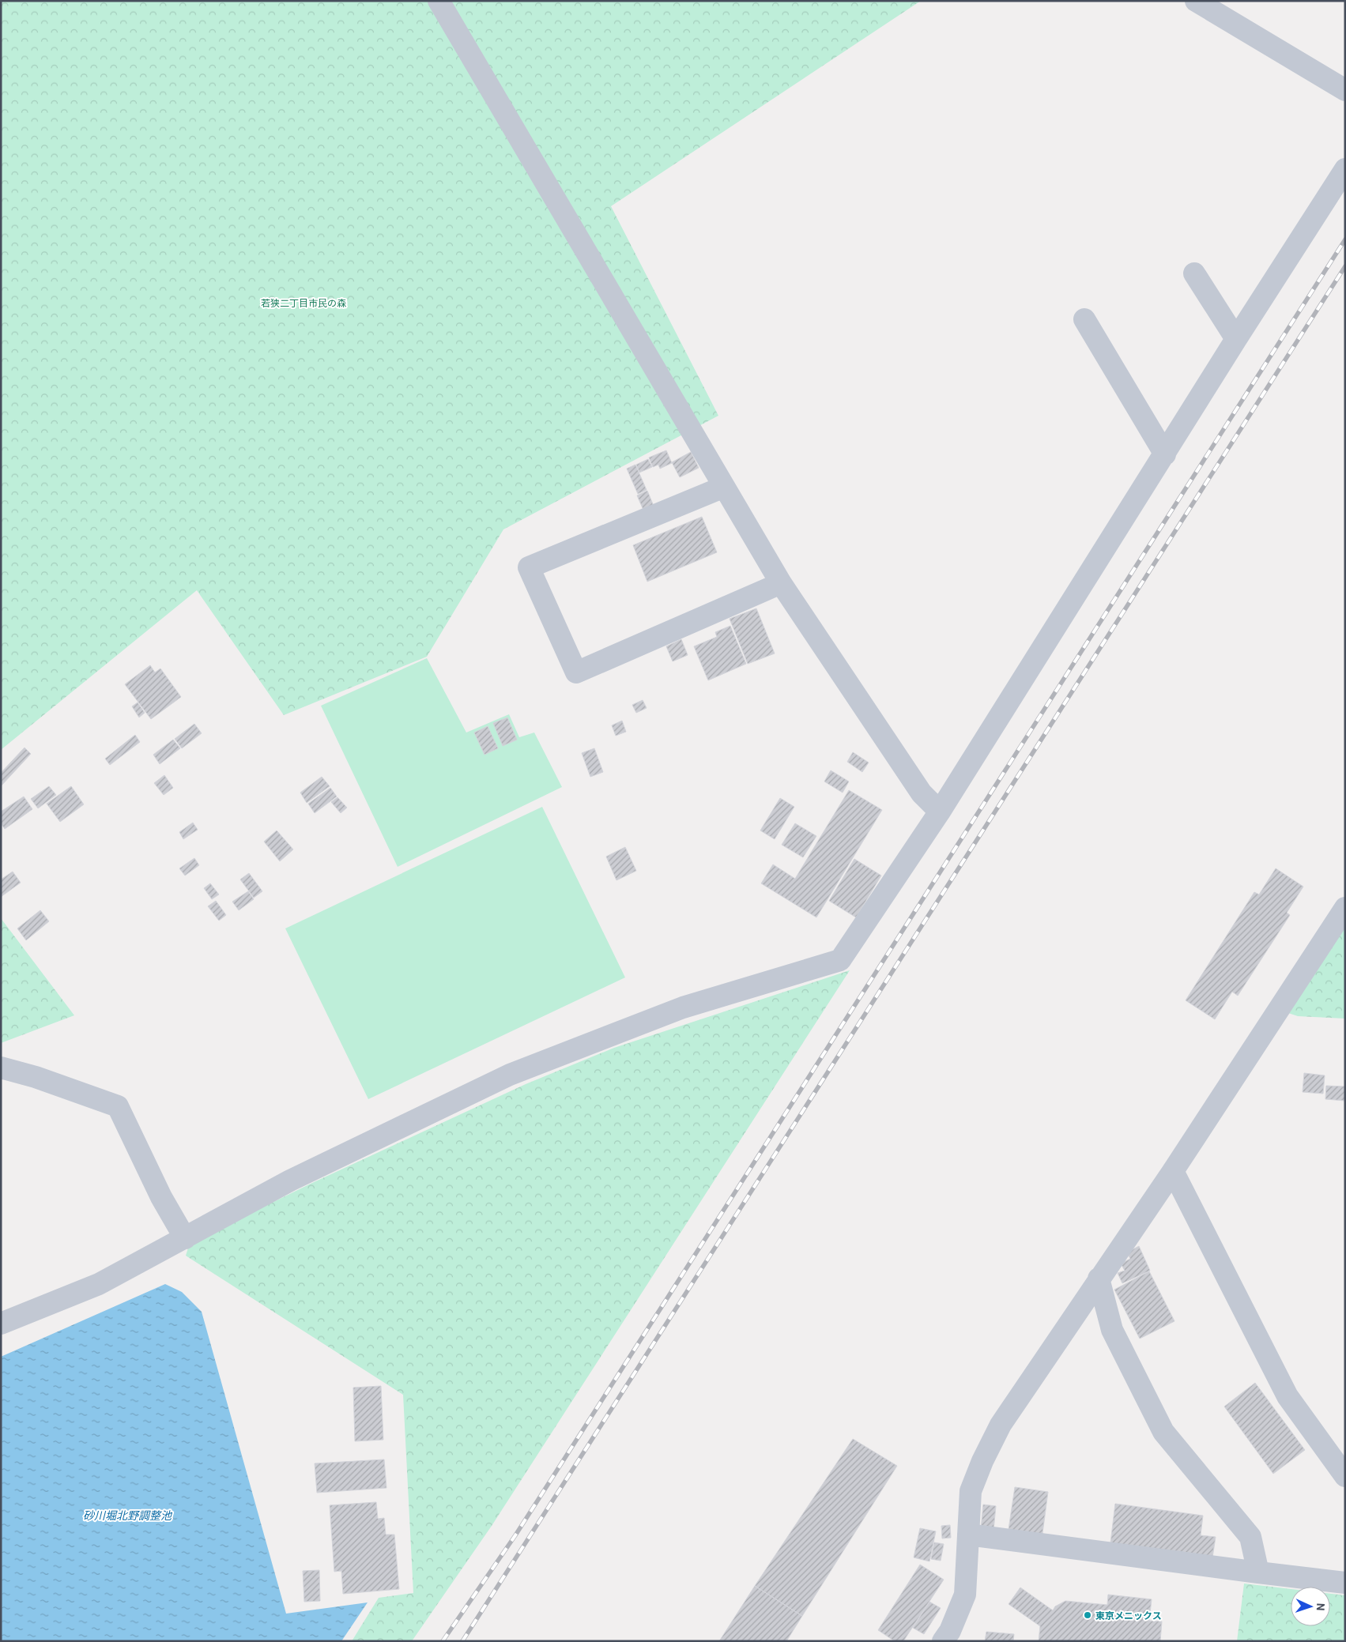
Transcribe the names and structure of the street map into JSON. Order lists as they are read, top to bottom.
{
  "water": ["砂川堀北野調整池"],
  "parks": ["若狭二丁目市民の森"],
  "places": ["東京メニックス"],
  "north": "right"
}
